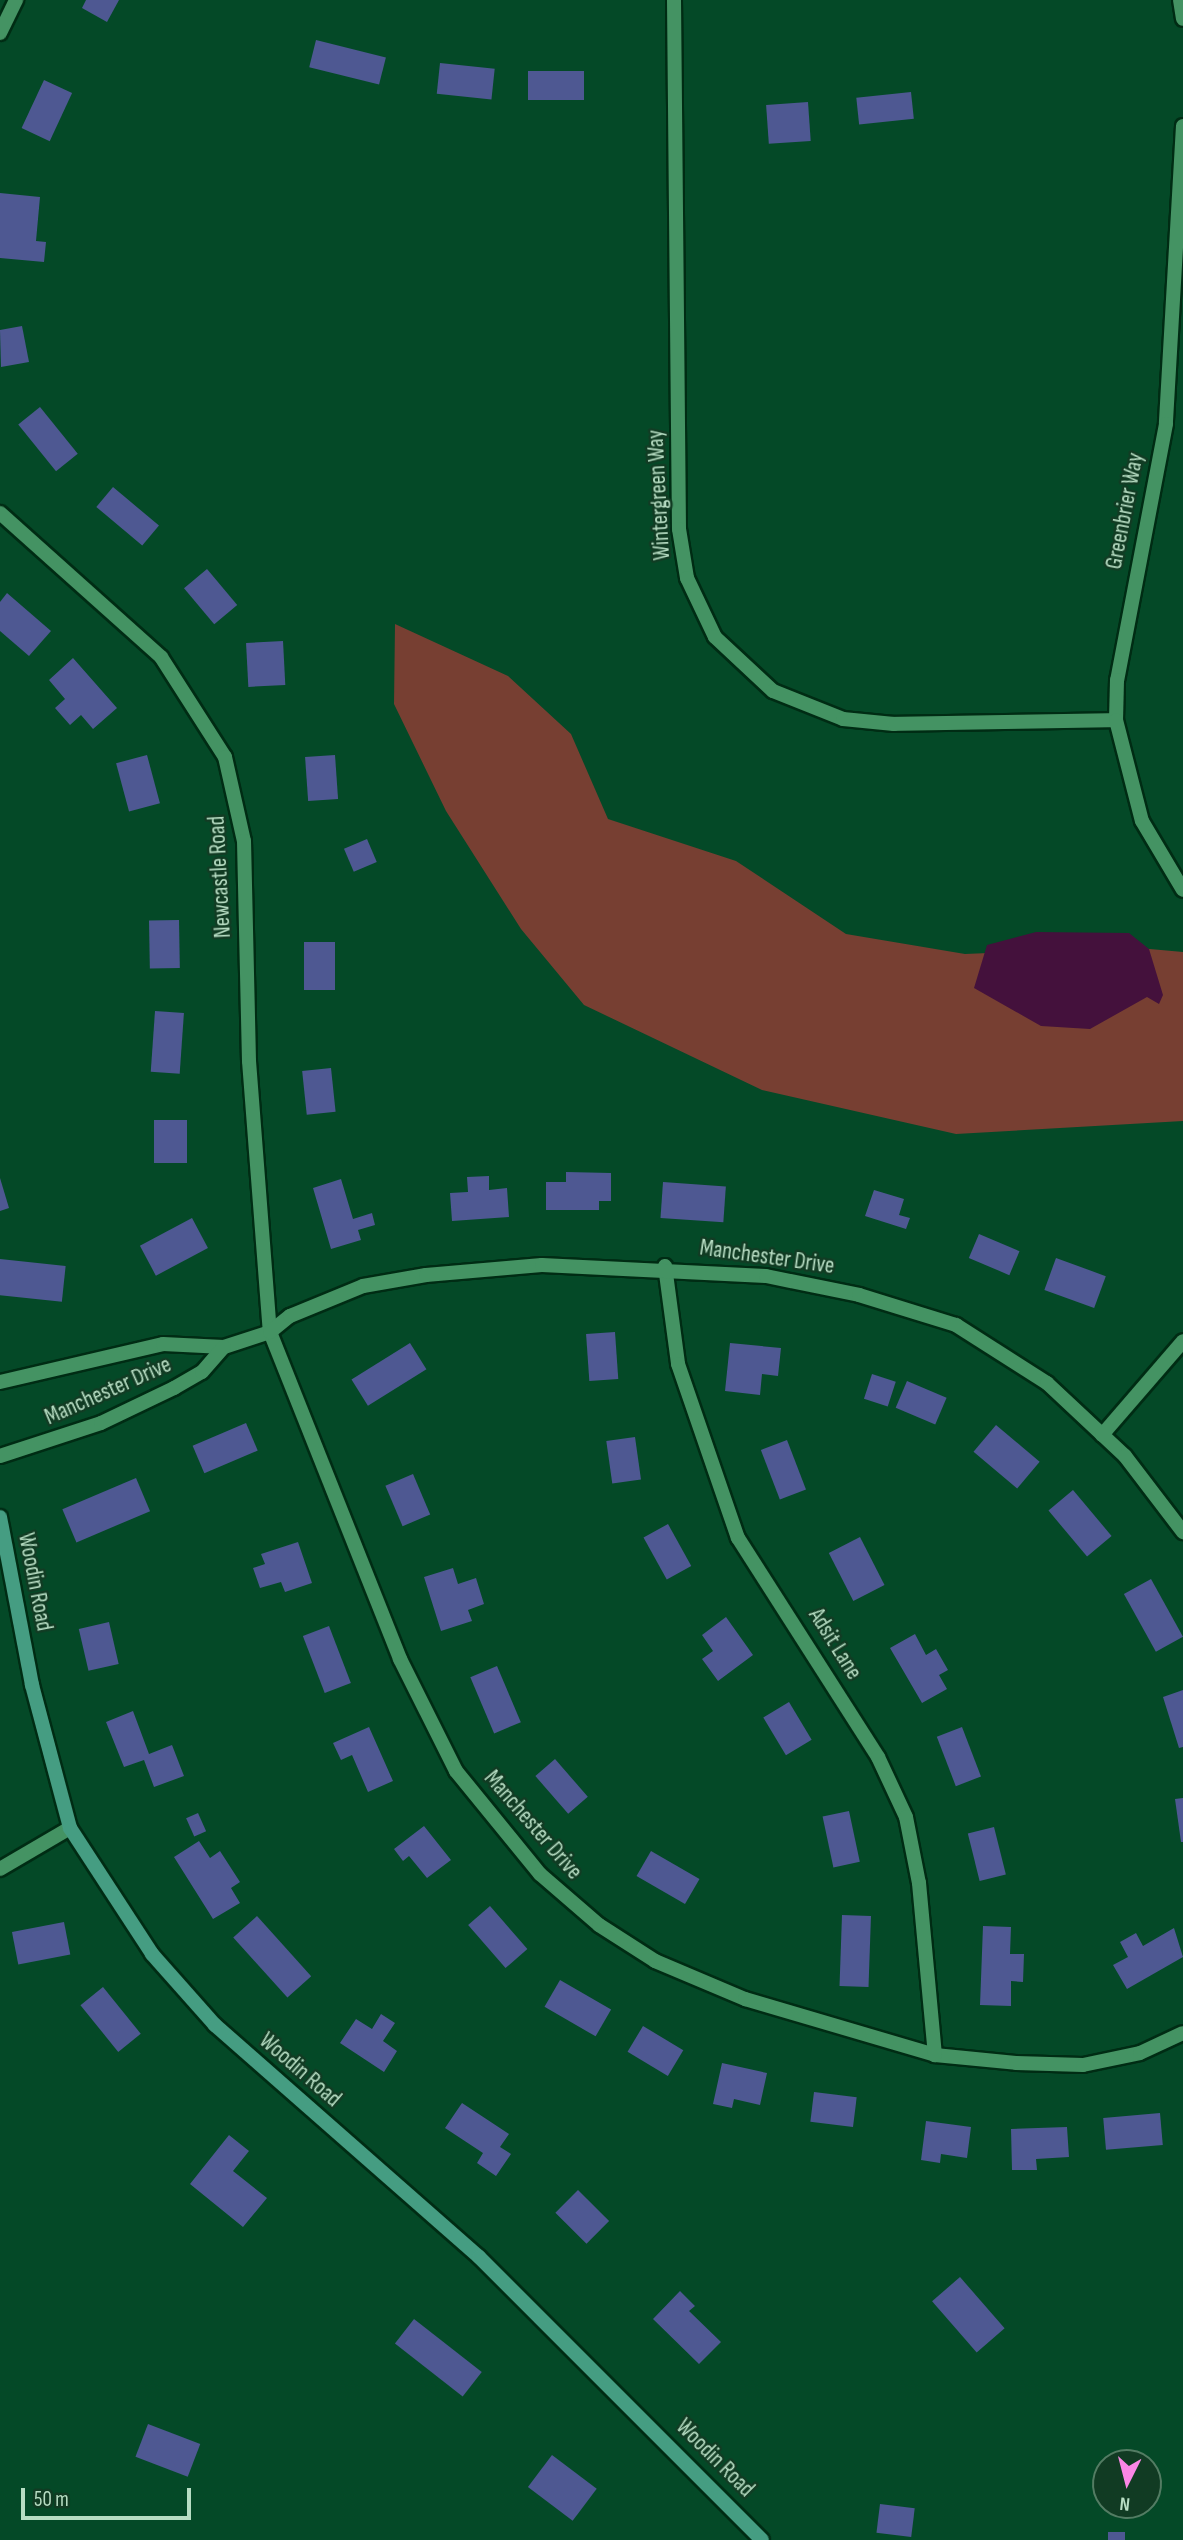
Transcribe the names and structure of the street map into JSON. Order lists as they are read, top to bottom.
{
  "streets": {
    "street": [
      "Wintergreen Way",
      "Greenbrier Way",
      "Newcastle Road",
      "Manchester Drive",
      "Woodin Road",
      "Adsit Lane"
    ]
  },
  "crossings": [
    ["Wintergreen Way", "Greenbrier Way"],
    ["Newcastle Road", "Manchester Drive"],
    ["Manchester Drive", "Adsit Lane"]
  ],
  "scale_bar": "50 m",
  "north": "bottom"
}
